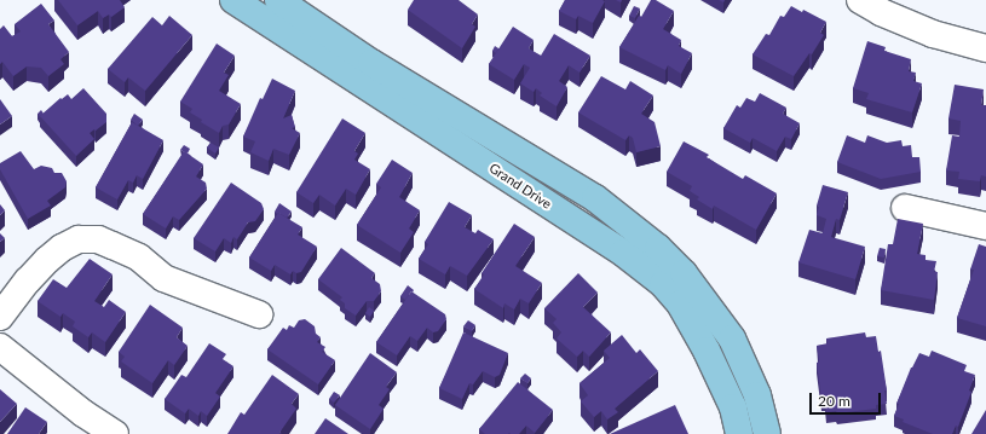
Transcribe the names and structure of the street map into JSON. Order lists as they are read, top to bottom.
{
  "streets": {
    "main road": ["Grand Drive"]
  },
  "scale_bar": "20 m"
}
